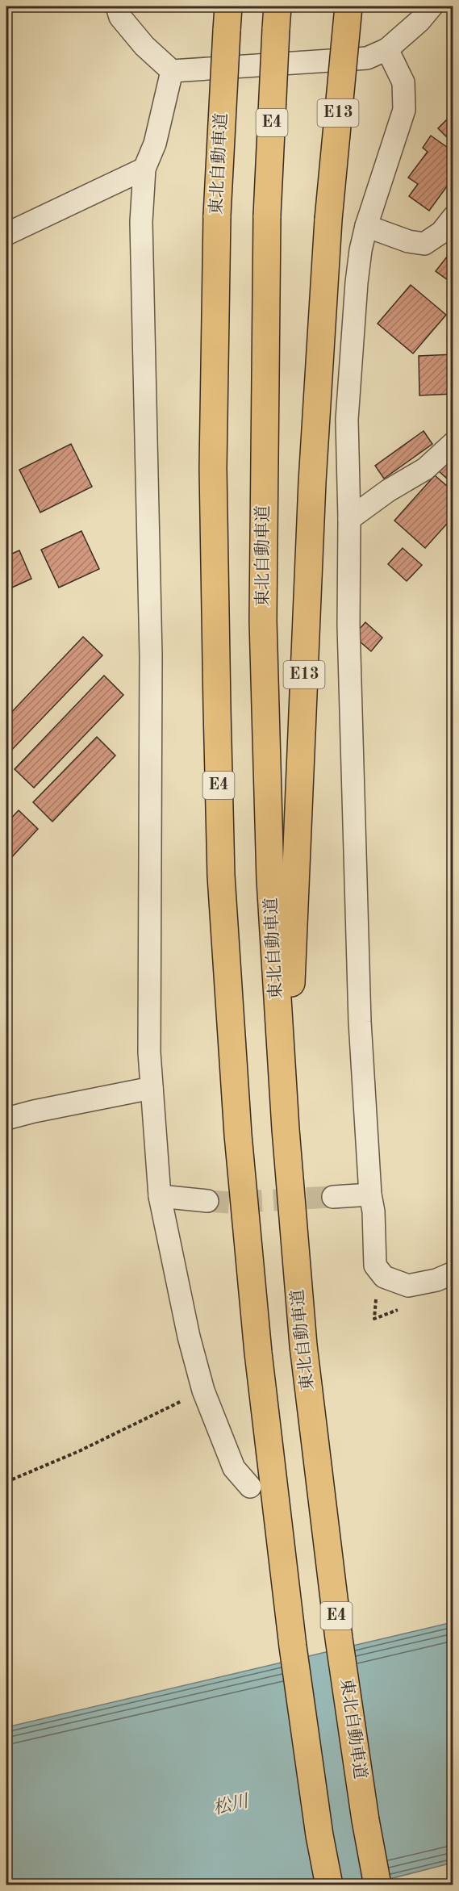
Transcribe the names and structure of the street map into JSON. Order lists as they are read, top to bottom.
{
  "streets": {
    "highway": ["E13", "E4", "東北自動車道"]
  },
  "crossings": [
    ["E13", "東北自動車道"]
  ],
  "water": ["松川"]
}
